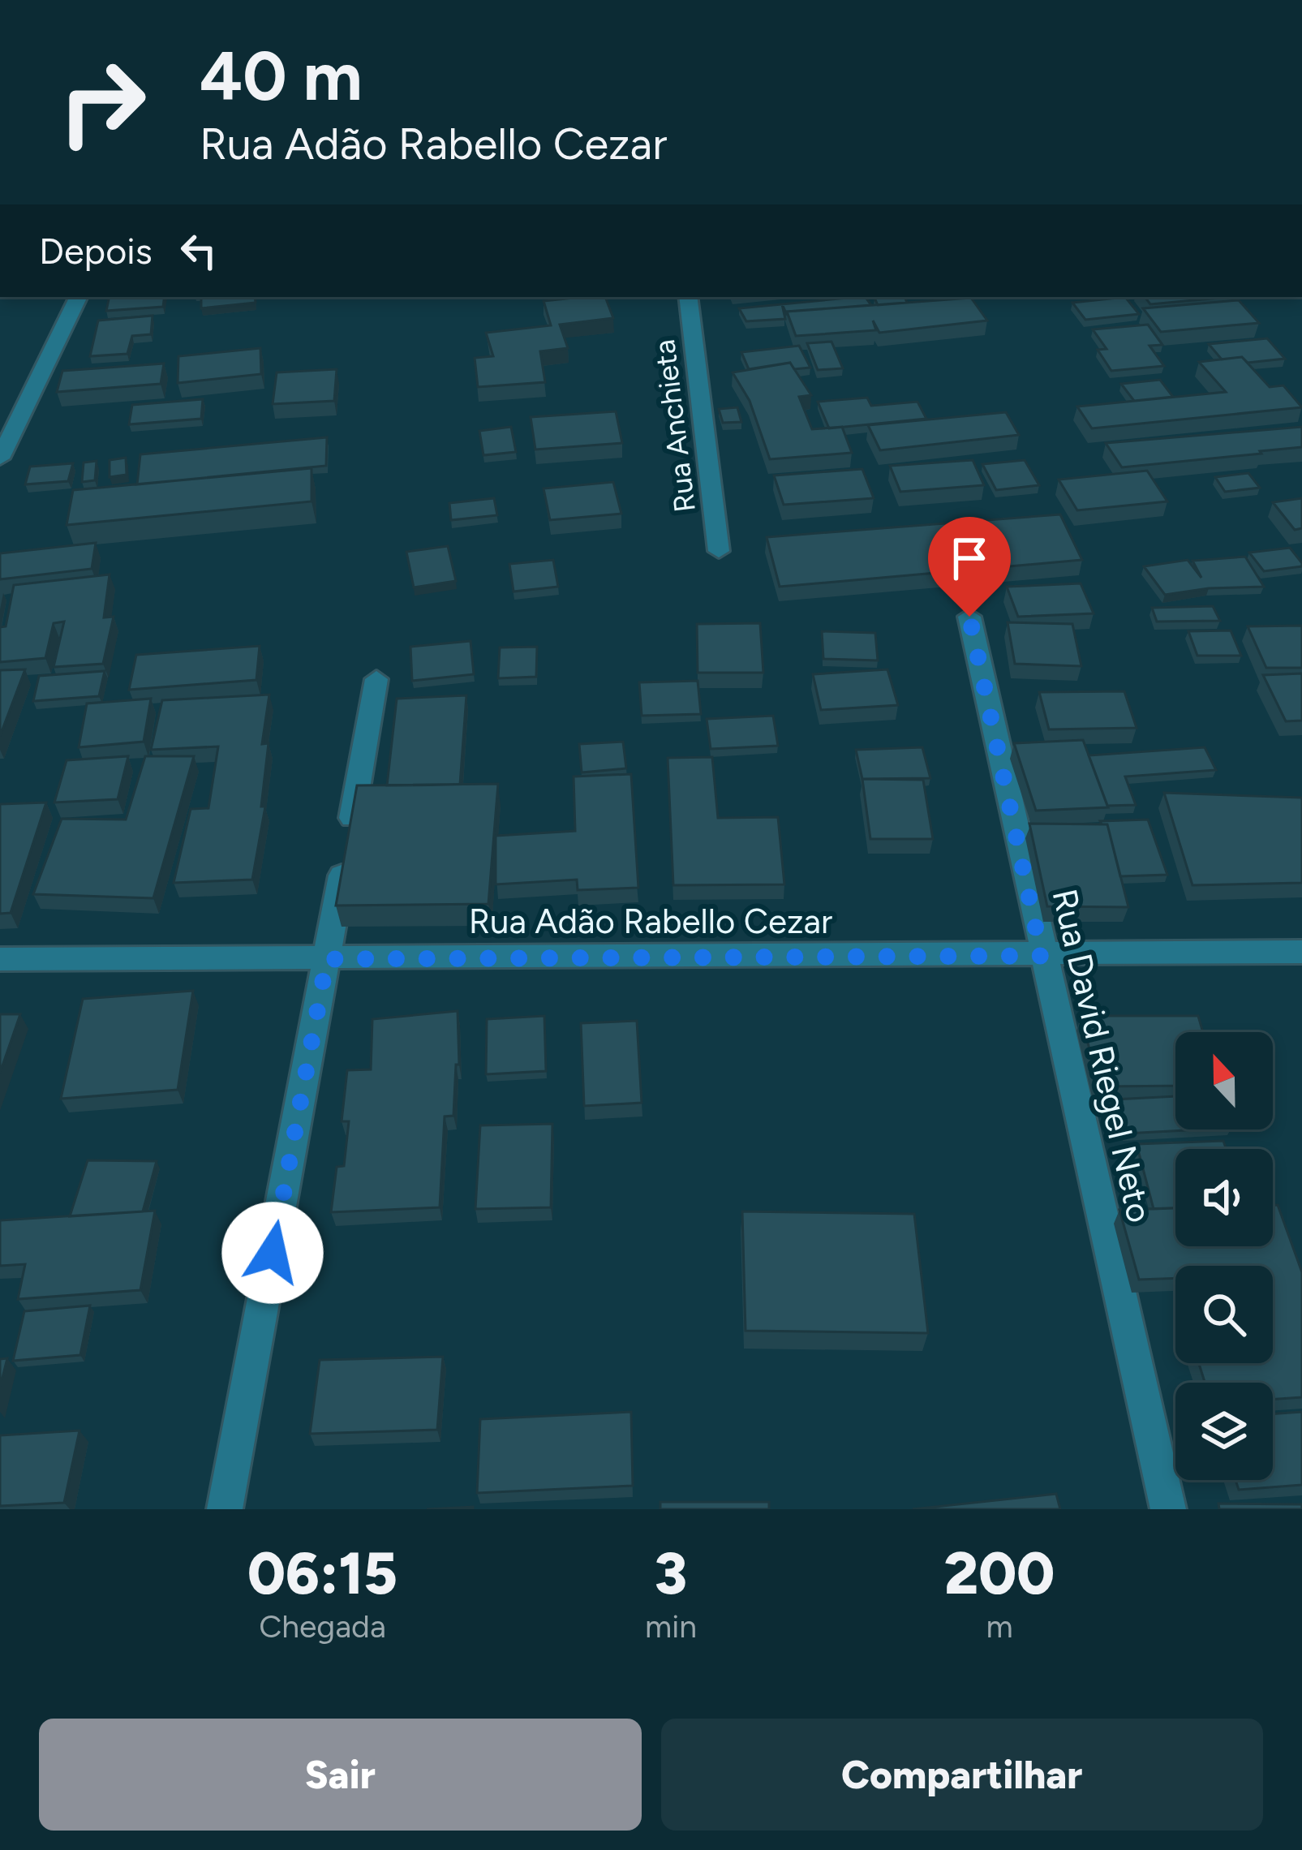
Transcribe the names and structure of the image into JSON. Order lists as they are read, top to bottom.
{
  "streets": {
    "street": ["Rua Anchieta", "Rua Adão Rabello Cezar", "Rua David Riegel Neto"]
  },
  "crossings": [
    ["Rua Adão Rabello Cezar", "Rua David Riegel Neto"]
  ],
  "north": "top",
  "page": {
    "turn": ["40 m", "Rua Adão Rabello Cezar"],
    "then": "Depois",
    "eta": [
      "06:15",
      "Chegada",
      "3",
      "min",
      "200",
      "m"
    ],
    "buttons": ["Sair", "Compartilhar"]
  }
}
